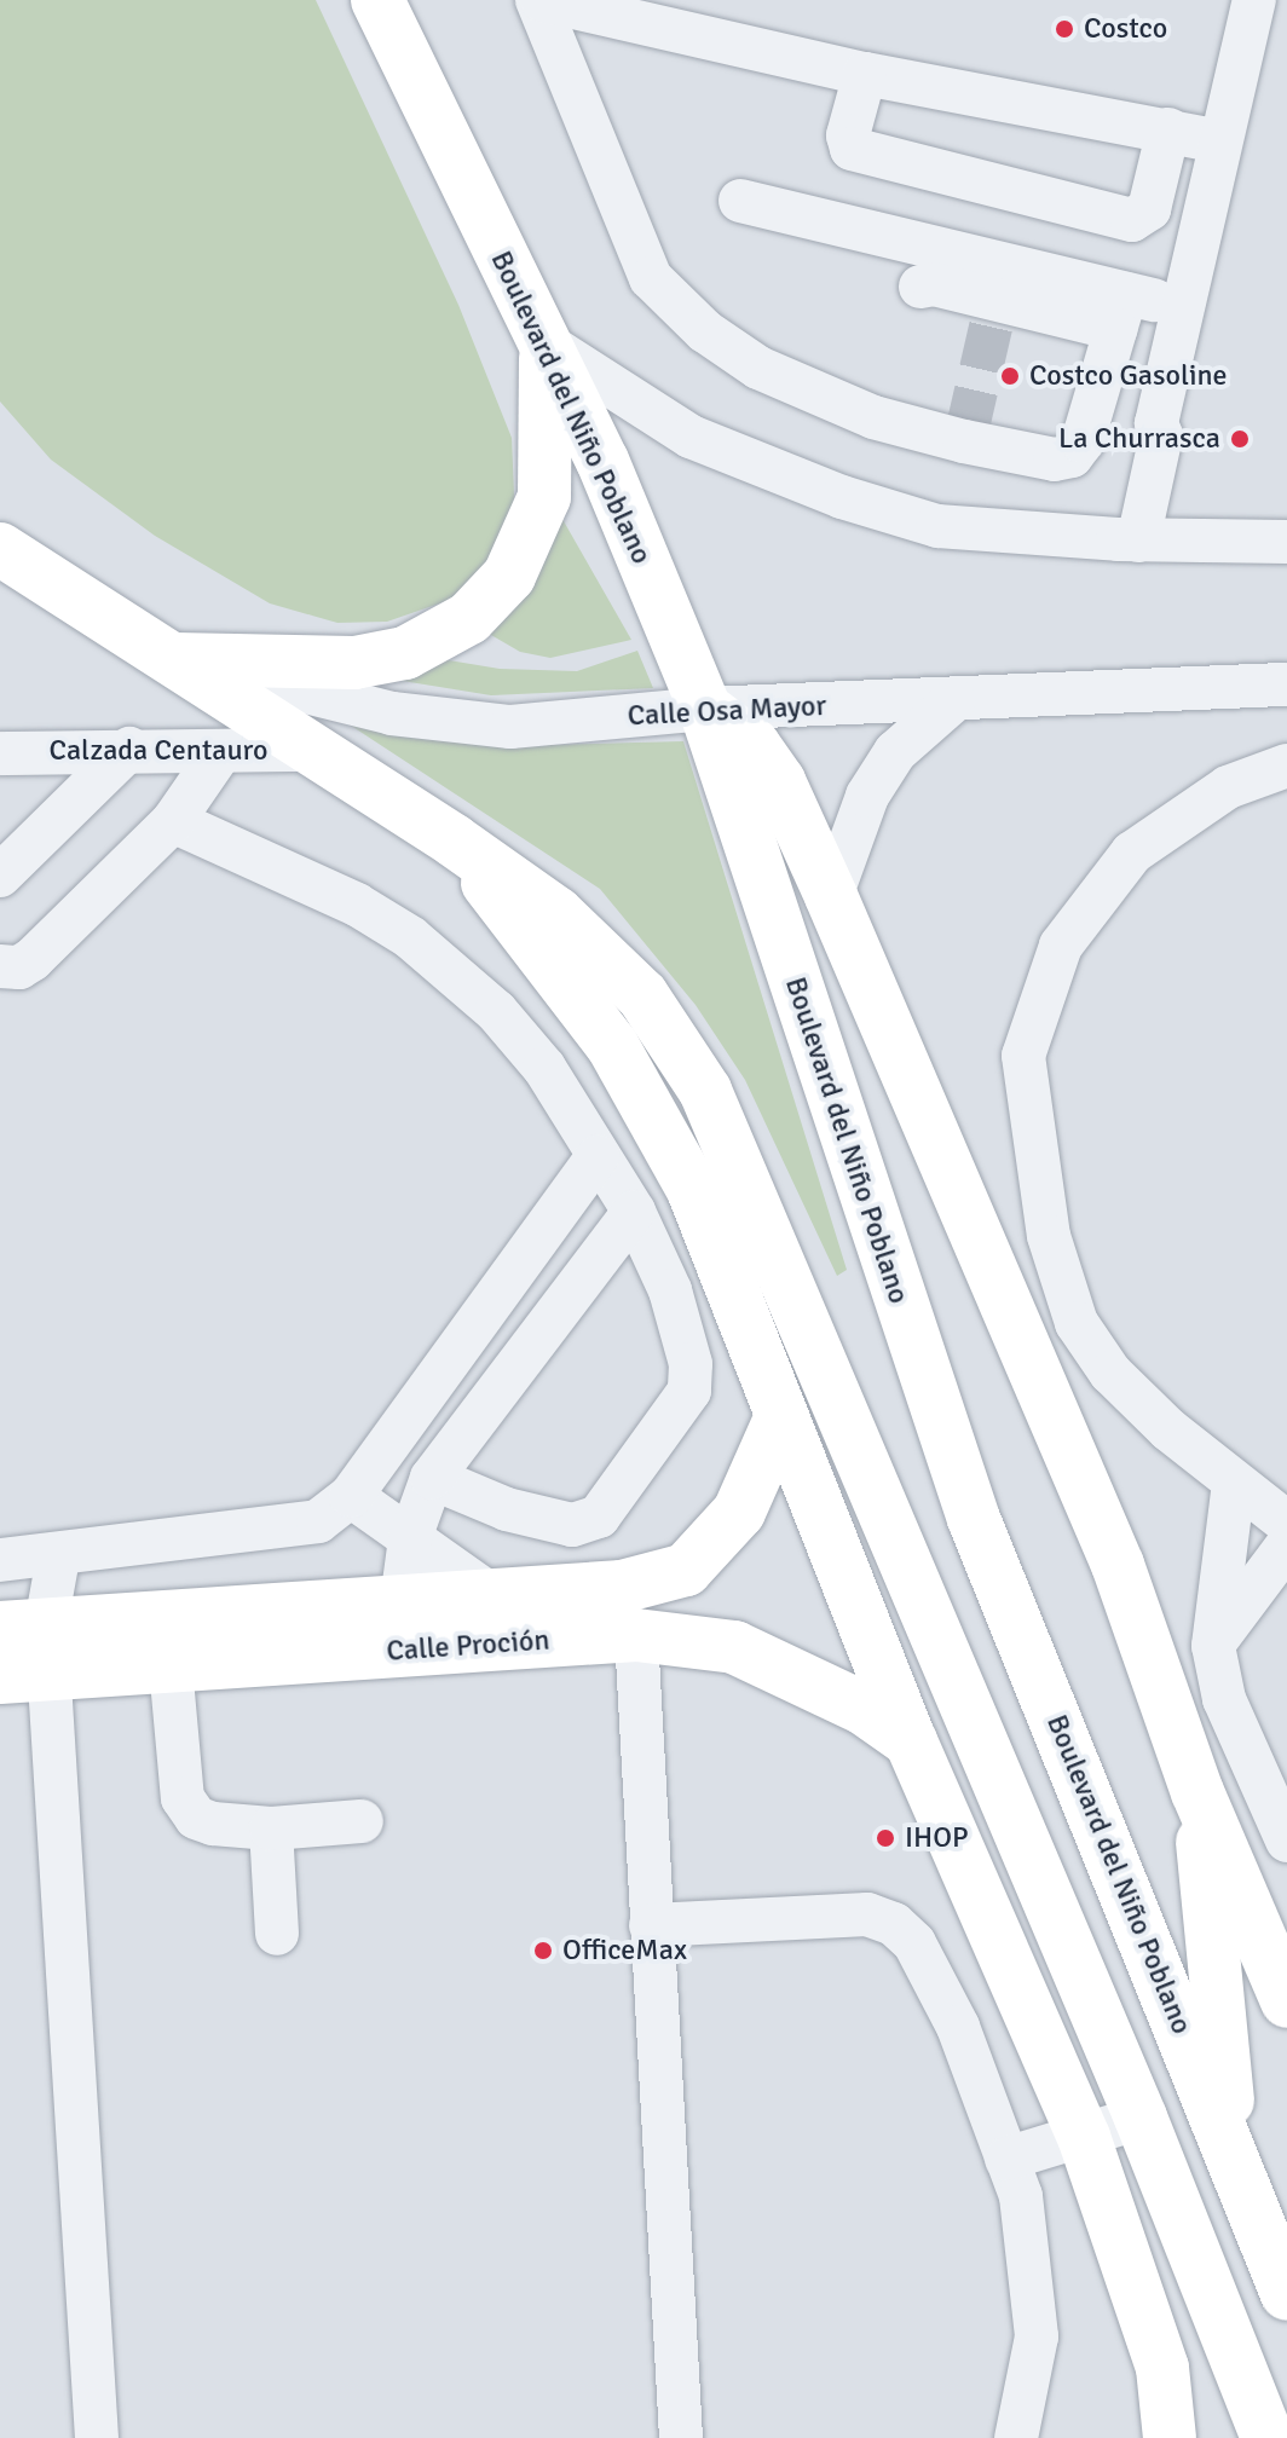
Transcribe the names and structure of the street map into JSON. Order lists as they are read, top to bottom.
{
  "streets": {
    "main road": ["Boulevard del Niño Poblano", "Calle Proción"],
    "street": ["Calle Osa Mayor", "Calzada Centauro"]
  },
  "crossings": [
    ["Boulevard del Niño Poblano", "Calle Osa Mayor"]
  ],
  "places": [
    "Costco",
    "Costco Gasoline",
    "La Churrasca",
    "IHOP",
    "OfficeMax"
  ]
}
